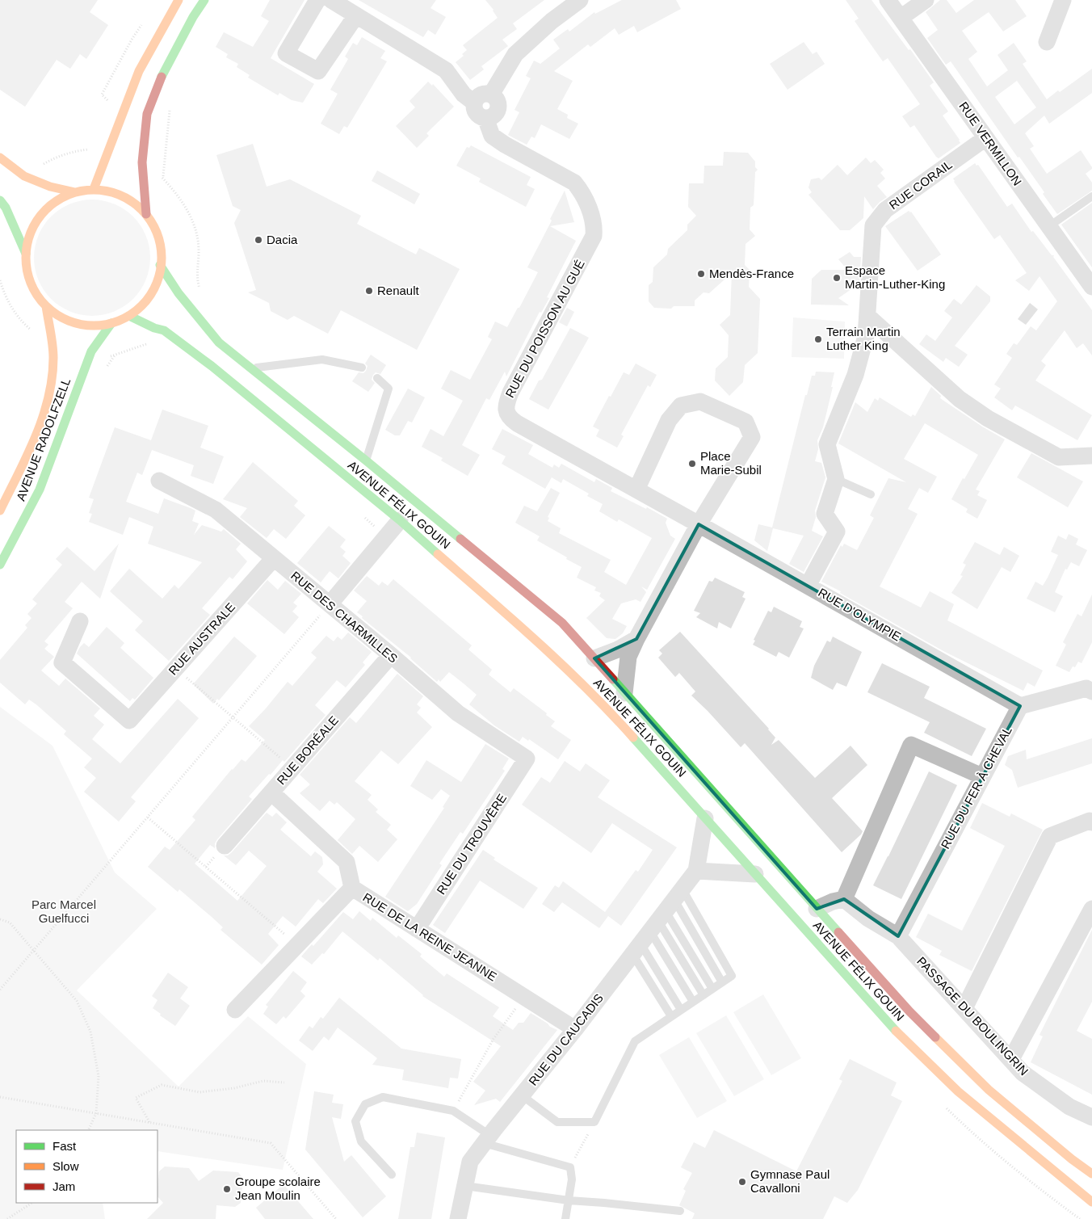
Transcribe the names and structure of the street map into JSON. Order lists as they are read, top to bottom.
{
  "streets": {
    "main road": ["AVENUE RADOLFZELL", "AVENUE FÉLIX GOUIN"],
    "street": [
      "RUE VERMILLON",
      "RUE CORAIL",
      "RUE DU POISSON AU GUÉ",
      "RUE D'OLYMPIE",
      "RUE DES CHARMILLES",
      "RUE AUSTRALE",
      "RUE BORÉALE",
      "RUE DU FER À CHEVAL",
      "RUE DU TROUVÈRE",
      "RUE DE LA REINE JEANNE",
      "PASSAGE DU BOULINGRIN",
      "RUE DU CAUCADIS"
    ]
  },
  "crossings": [
    ["RUE VERMILLON", "RUE CORAIL"],
    ["RUE DU POISSON AU GUÉ", "RUE D'OLYMPIE"],
    ["AVENUE RADOLFZELL", "AVENUE FÉLIX GOUIN"],
    ["AVENUE FÉLIX GOUIN", "RUE DU CAUCADIS"],
    ["RUE D'OLYMPIE", "RUE DU FER À CHEVAL"],
    ["RUE DES CHARMILLES", "RUE AUSTRALE"],
    ["RUE DES CHARMILLES", "RUE BORÉALE"],
    ["RUE DES CHARMILLES", "RUE DU TROUVÈRE"],
    ["RUE BORÉALE", "RUE DE LA REINE JEANNE"],
    ["RUE DU FER À CHEVAL", "PASSAGE DU BOULINGRIN"],
    ["RUE DU TROUVÈRE", "RUE DE LA REINE JEANNE"],
    ["RUE DE LA REINE JEANNE", "RUE DU CAUCADIS"]
  ],
  "parks": ["Parc Marcel Guelfucci"],
  "places": [
    "Dacia",
    "Mendès-France",
    "Espace Martin-Luther-King",
    "Renault",
    "Terrain Martin Luther King",
    "Place Marie-Subil",
    "Gymnase Paul Cavalloni",
    "Groupe scolaire Jean Moulin"
  ],
  "legend": ["Fast", "Slow", "Jam"]
}
